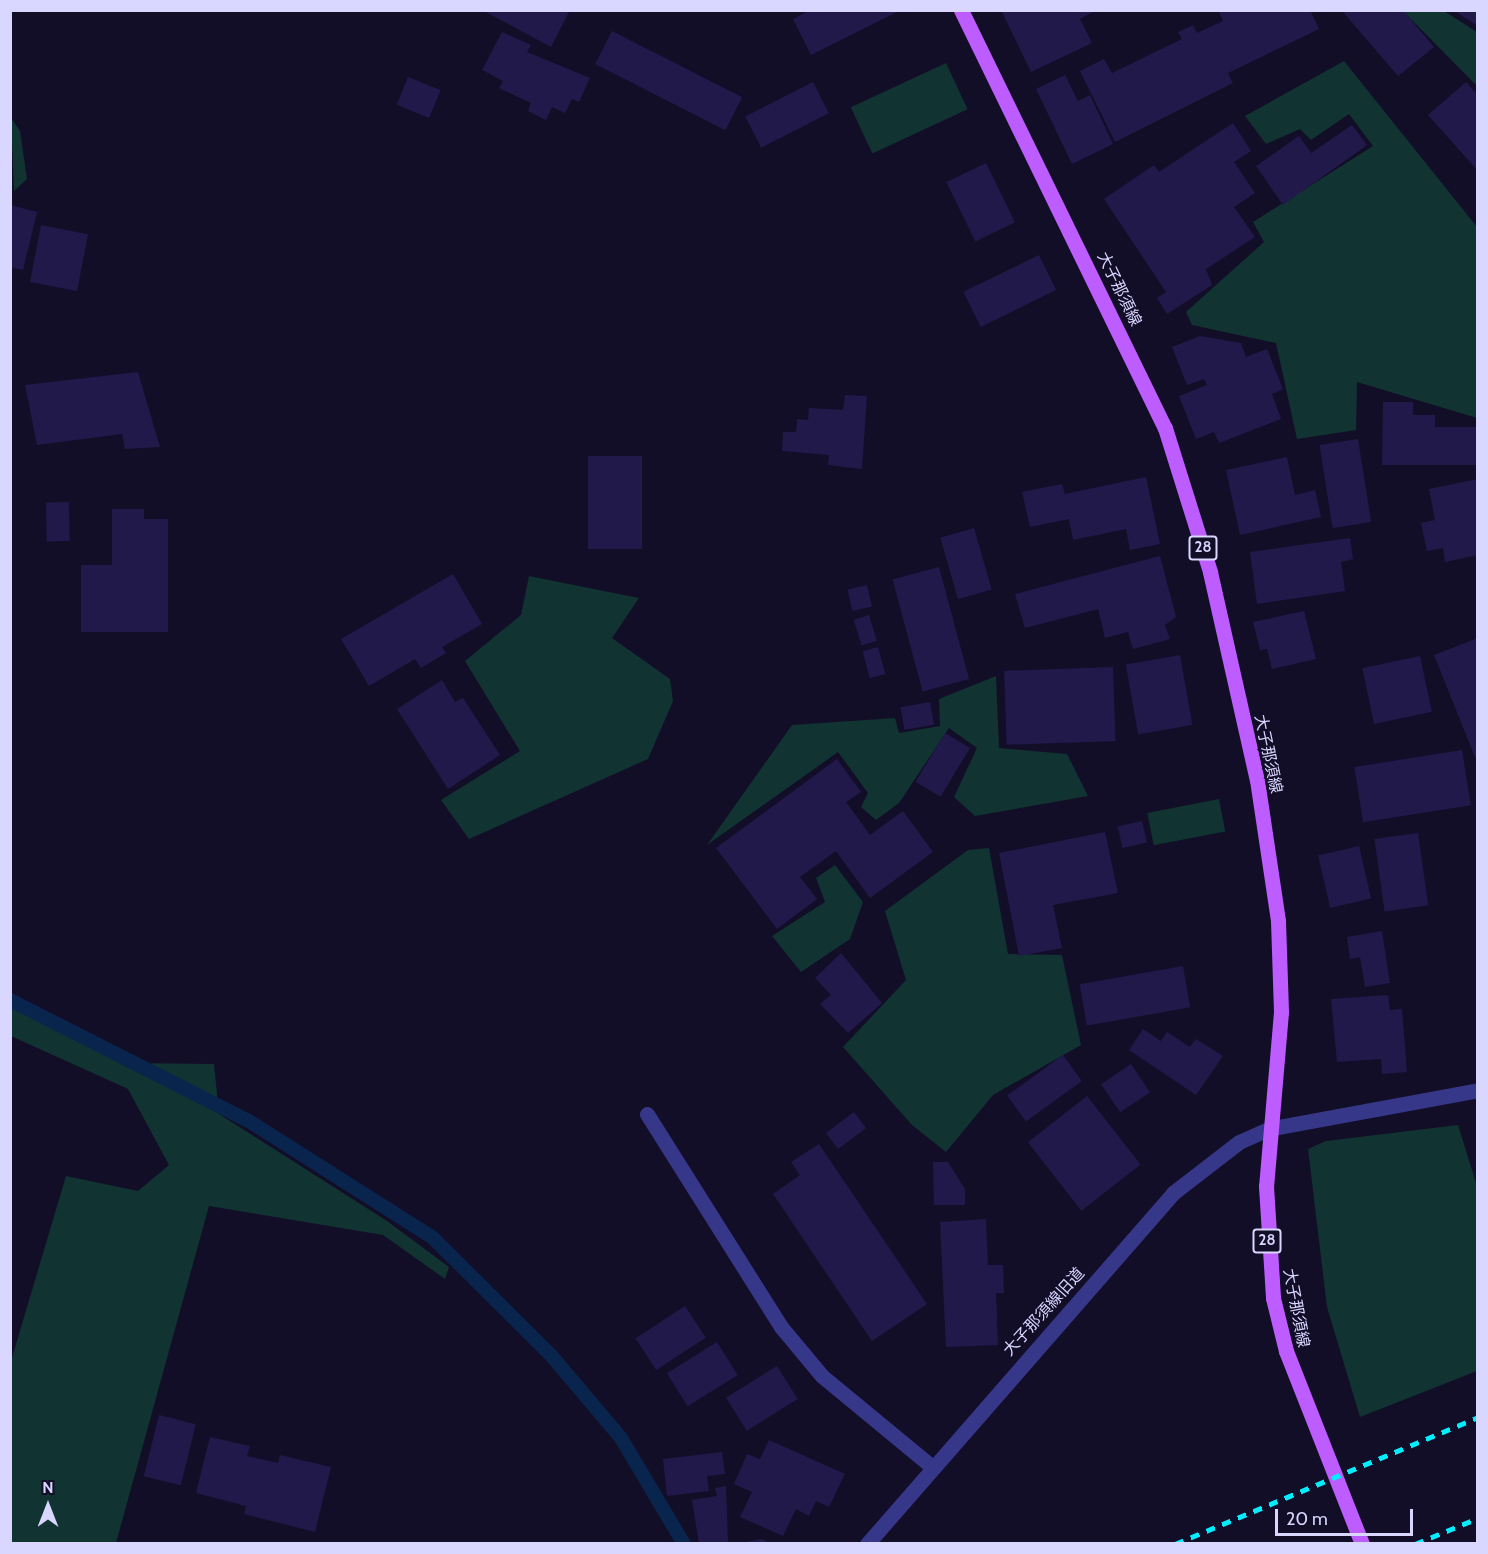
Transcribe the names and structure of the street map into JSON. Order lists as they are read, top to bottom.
{
  "streets": {
    "main road": ["大子那須線", "28"],
    "street": ["大子那須線旧道"]
  },
  "crossings": [
    ["大子那須線", "大子那須線旧道"]
  ],
  "scale_bar": "20 m",
  "north": "top"
}
